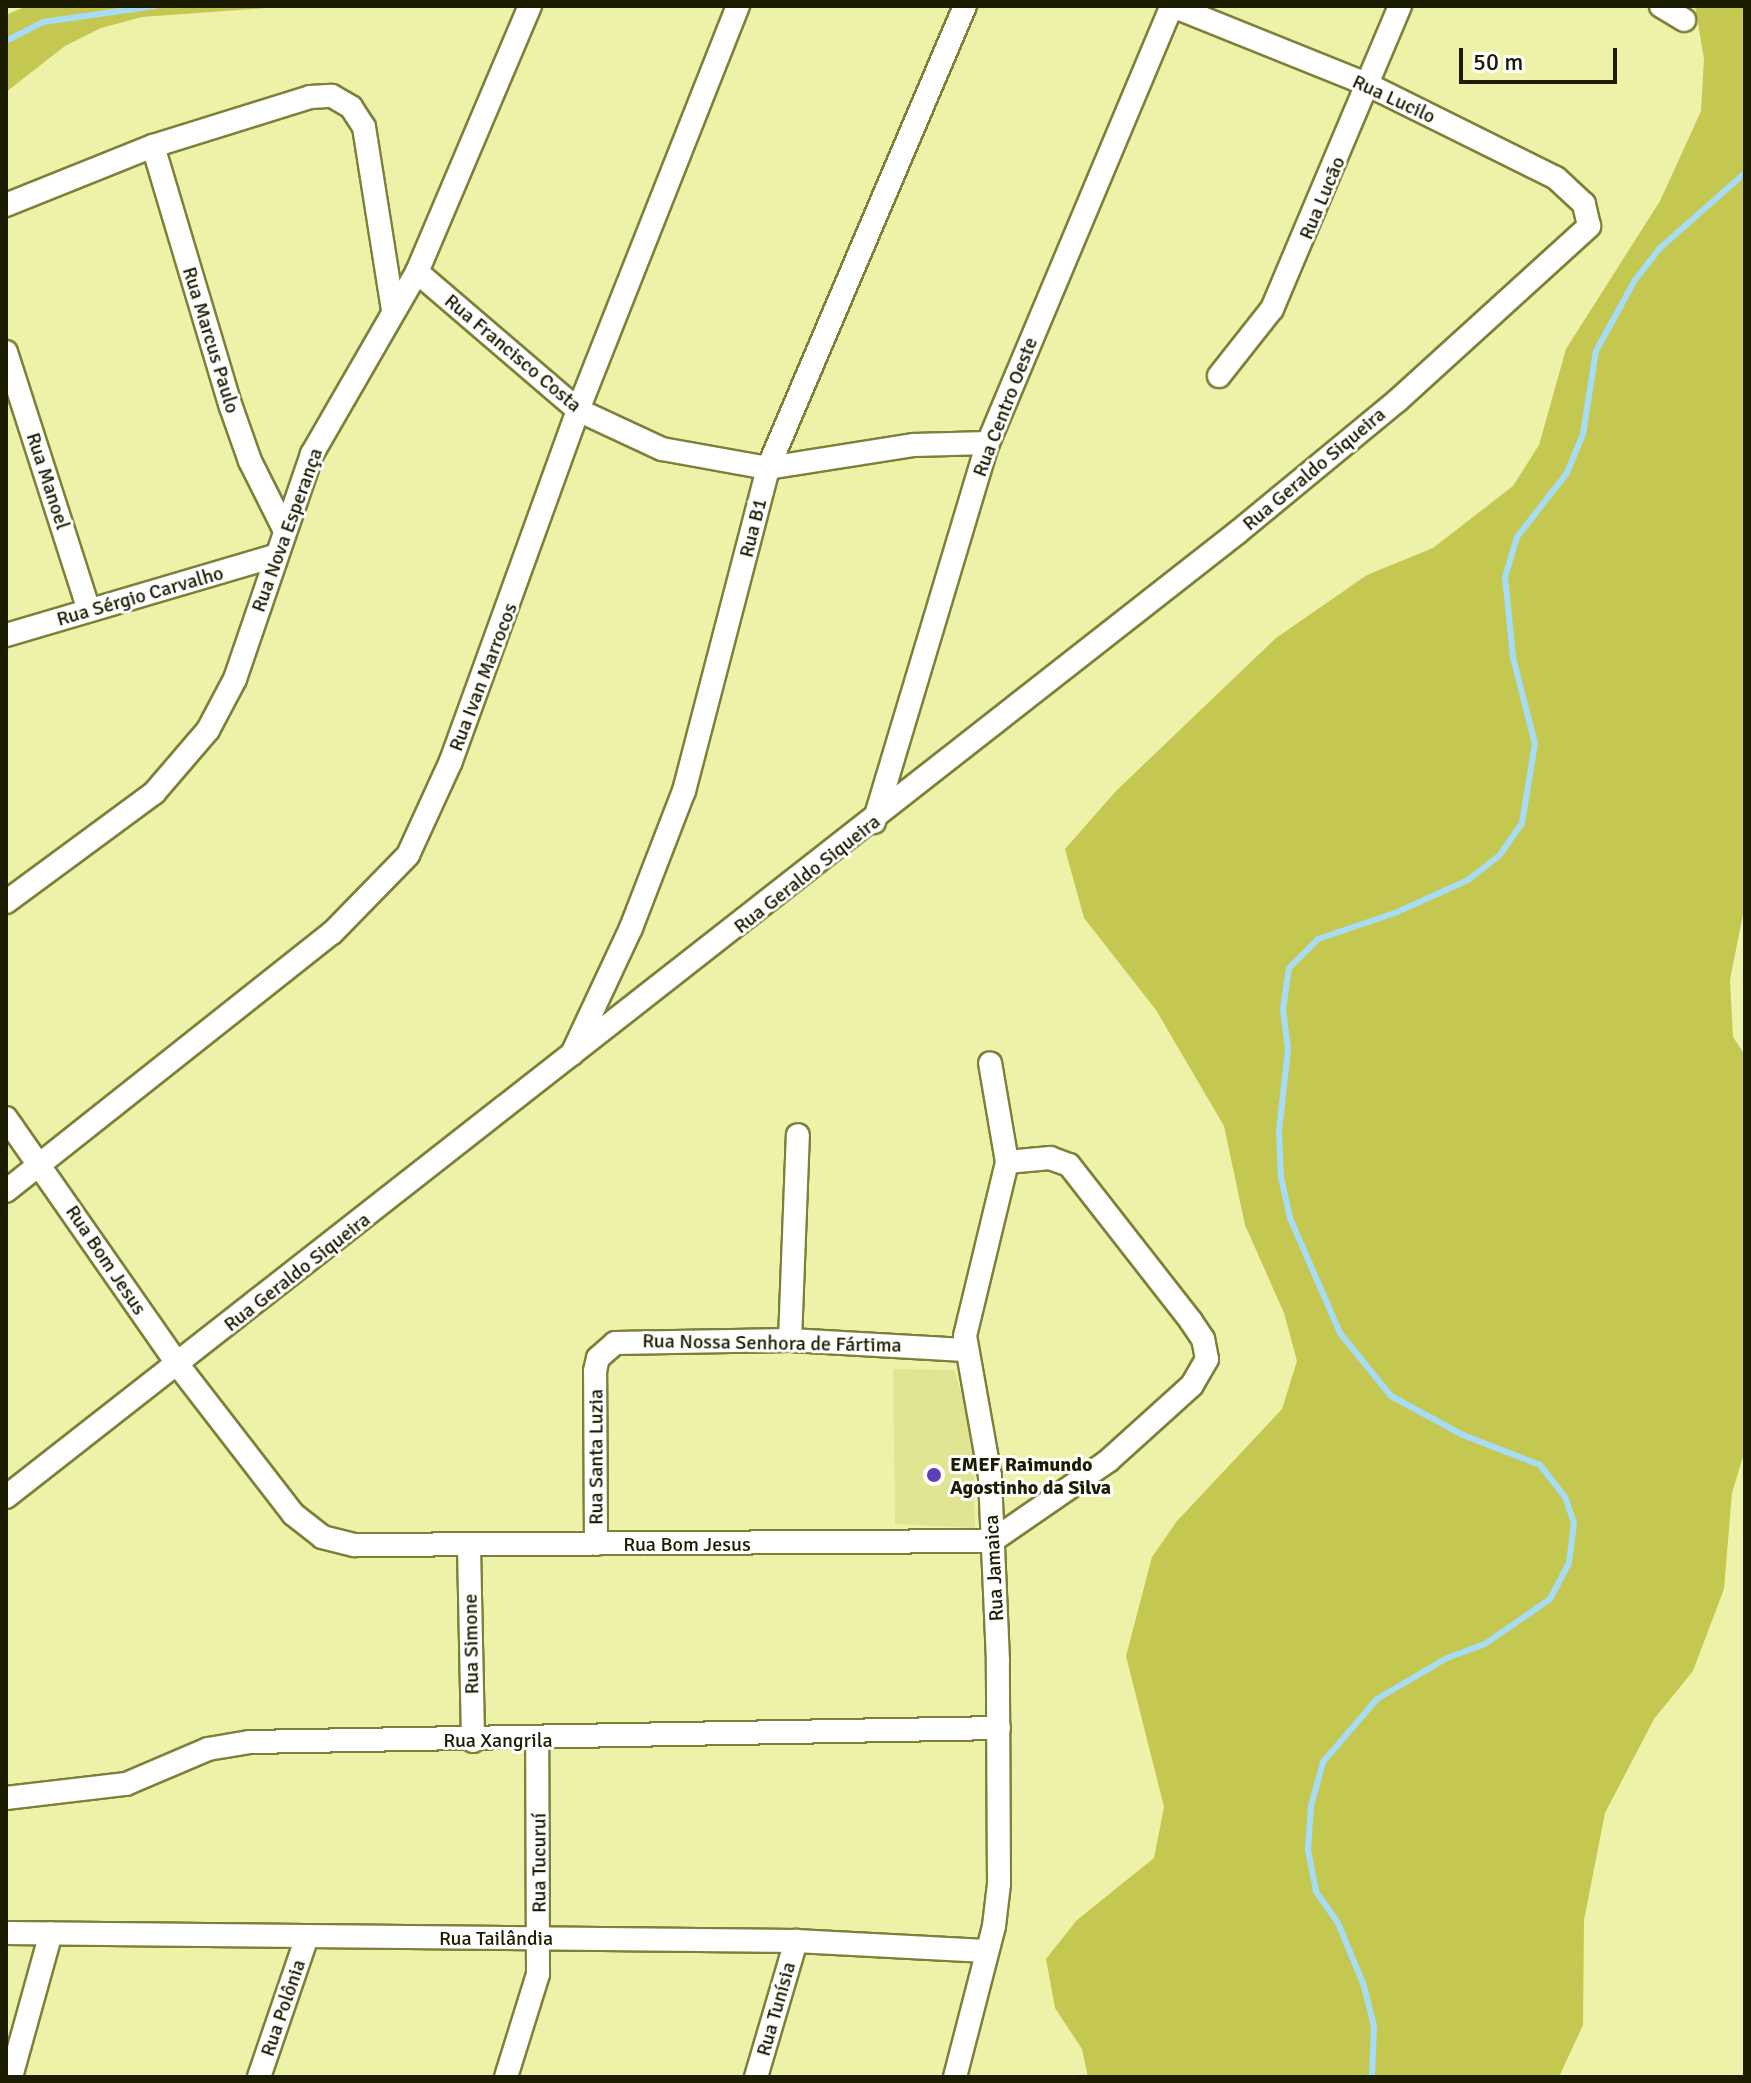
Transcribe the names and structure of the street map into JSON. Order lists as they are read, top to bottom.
{
  "streets": {
    "street": [
      "Rua Lucilo",
      "Rua Lucão",
      "Rua Marcus Paulo",
      "Rua Francisco Costa",
      "Rua Centro Oeste",
      "Rua Geraldo Siqueira",
      "Rua Manoel",
      "Rua B1",
      "Rua Nova Esperança",
      "Rua Sérgio Carvalho",
      "Rua Ivan Marrocos",
      "Rua Bom Jesus",
      "Rua Nossa Senhora de Fártima",
      "Rua Santa Luzia",
      "Rua Jamaica",
      "Rua Simone",
      "Rua Xangrila",
      "Rua Tucuruí",
      "Rua Tailândia",
      "Rua Polônia",
      "Rua Tunísia"
    ]
  },
  "crossings": [
    ["Rua Lucilo", "Rua Lucão"],
    ["Rua Lucilo", "Rua Centro Oeste"],
    ["Rua Lucilo", "Rua Geraldo Siqueira"],
    ["Rua Marcus Paulo", "Rua Nova Esperança"],
    ["Rua Francisco Costa", "Rua Centro Oeste"],
    ["Rua Francisco Costa", "Rua B1"],
    ["Rua Francisco Costa", "Rua Nova Esperança"],
    ["Rua Francisco Costa", "Rua Ivan Marrocos"],
    ["Rua Centro Oeste", "Rua Geraldo Siqueira"],
    ["Rua Geraldo Siqueira", "Rua B1"],
    ["Rua Geraldo Siqueira", "Rua Bom Jesus"],
    ["Rua Manoel", "Rua Sérgio Carvalho"],
    ["Rua Nova Esperança", "Rua Sérgio Carvalho"],
    ["Rua Ivan Marrocos", "Rua Bom Jesus"],
    ["Rua Bom Jesus", "Rua Santa Luzia"],
    ["Rua Bom Jesus", "Rua Jamaica"],
    ["Rua Bom Jesus", "Rua Simone"],
    ["Rua Nossa Senhora de Fártima", "Rua Santa Luzia"],
    ["Rua Nossa Senhora de Fártima", "Rua Jamaica"],
    ["Rua Jamaica", "Rua Xangrila"],
    ["Rua Jamaica", "Rua Tailândia"],
    ["Rua Simone", "Rua Xangrila"],
    ["Rua Xangrila", "Rua Tucuruí"],
    ["Rua Tucuruí", "Rua Tailândia"],
    ["Rua Tailândia", "Rua Polônia"],
    ["Rua Tailândia", "Rua Tunísia"]
  ],
  "places": ["EMEF Raimundo Agostinho da Silva"],
  "scale_bar": "50 m"
}
